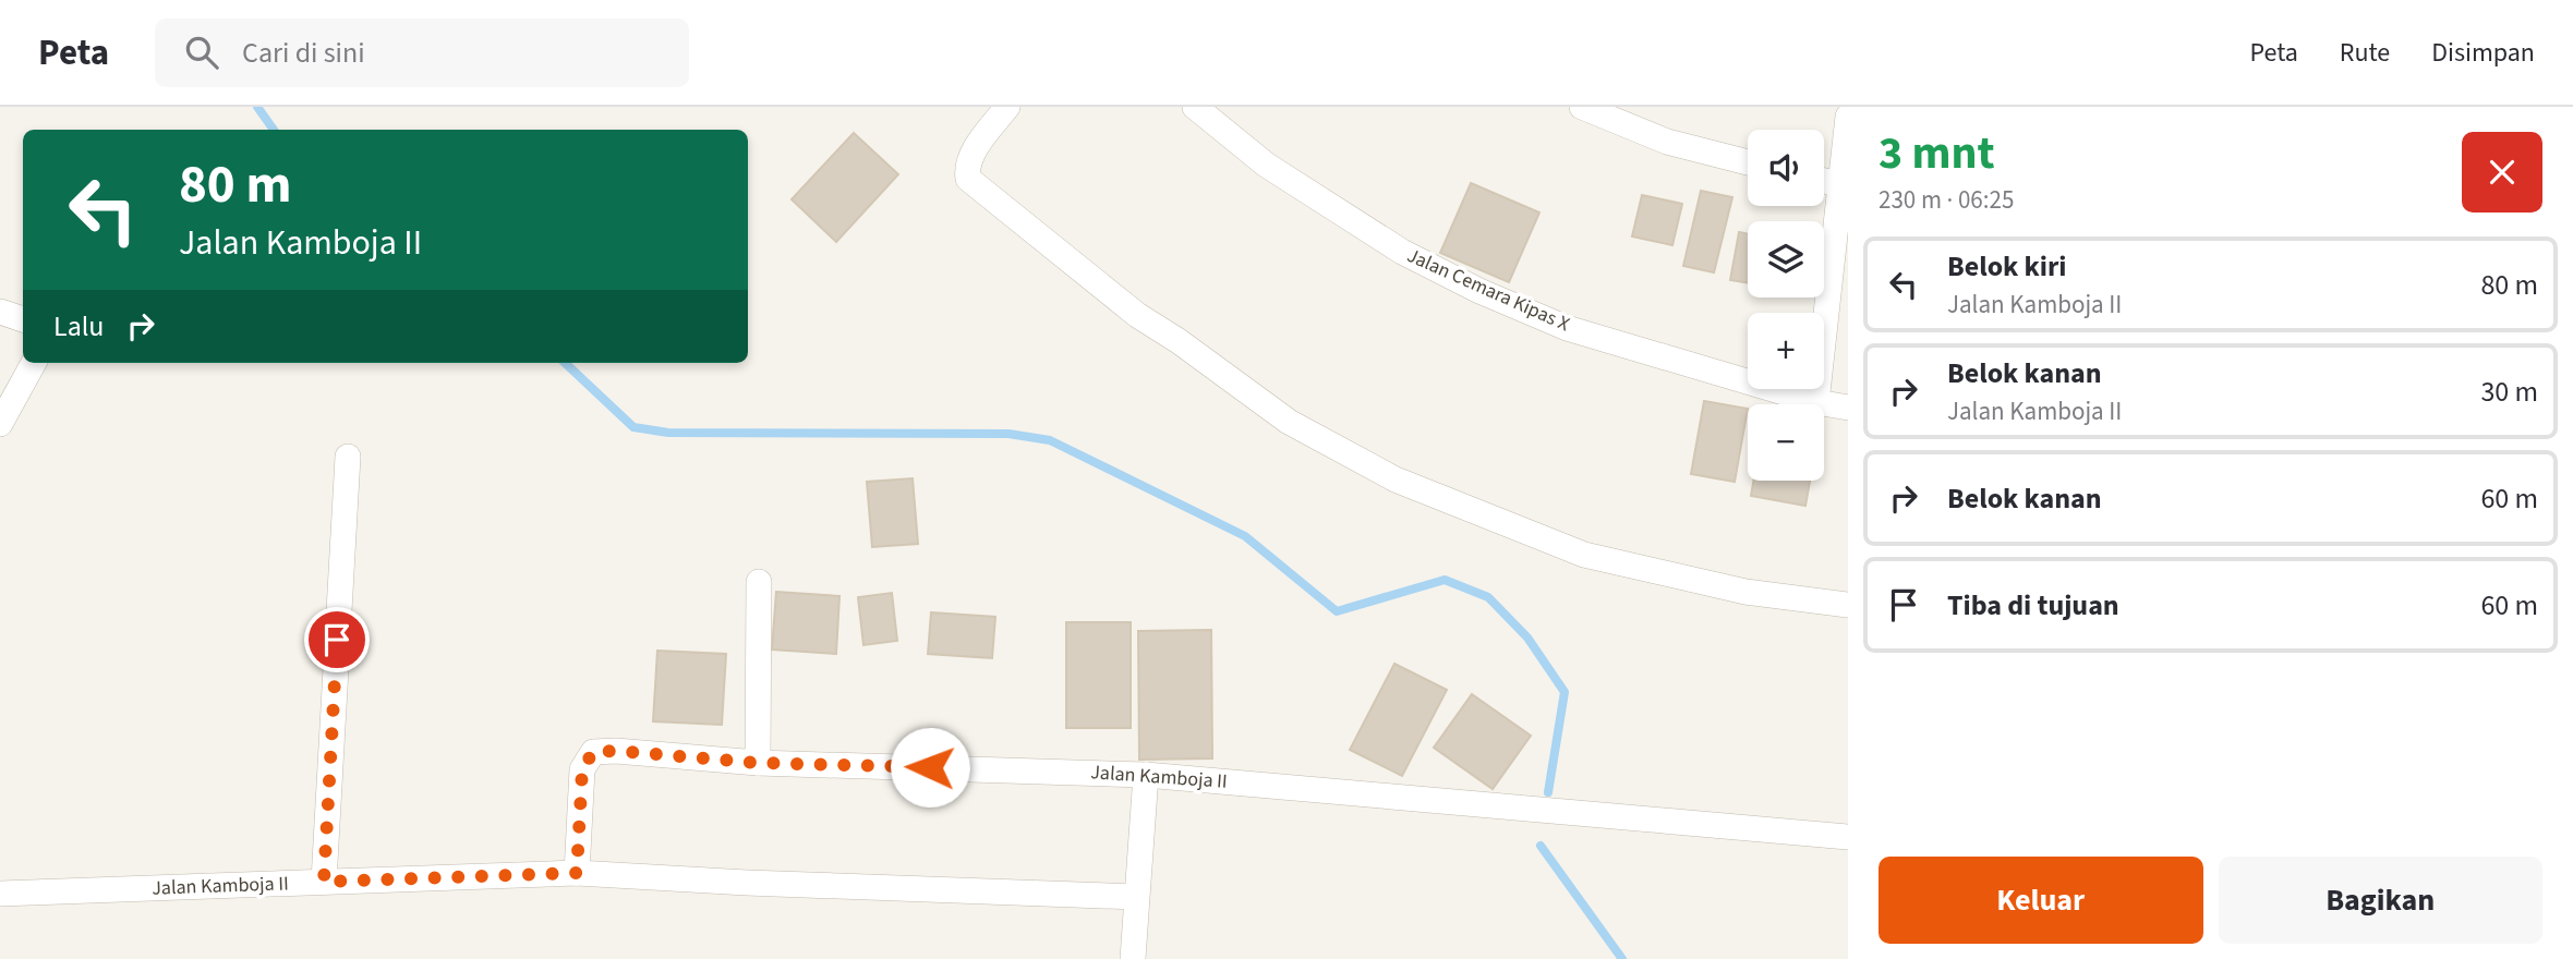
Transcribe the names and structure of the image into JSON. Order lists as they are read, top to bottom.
{
  "streets": {
    "street": ["Jalan Cemara Kipas X", "Jalan Kamboja II"]
  },
  "page": {
    "header": "Peta",
    "search": "Cari di sini",
    "nav": ["Peta", "Rute", "Disimpan"],
    "heading": ["3 mnt", "230 m · 06:25"],
    "map_buttons": ["+", "−"],
    "turn": ["80 m", "Jalan Kamboja II"],
    "list": [
      {
        "name": "Belok kiri",
        "note": "Jalan Kamboja II",
        "value": "80 m"
      },
      {
        "name": "Belok kanan",
        "note": "Jalan Kamboja II",
        "value": "30 m"
      },
      {
        "name": "Belok kanan",
        "value": "60 m"
      },
      {
        "name": "Tiba di tujuan",
        "value": "60 m"
      }
    ],
    "then": "Lalu",
    "buttons": ["Keluar", "Bagikan"]
  }
}
